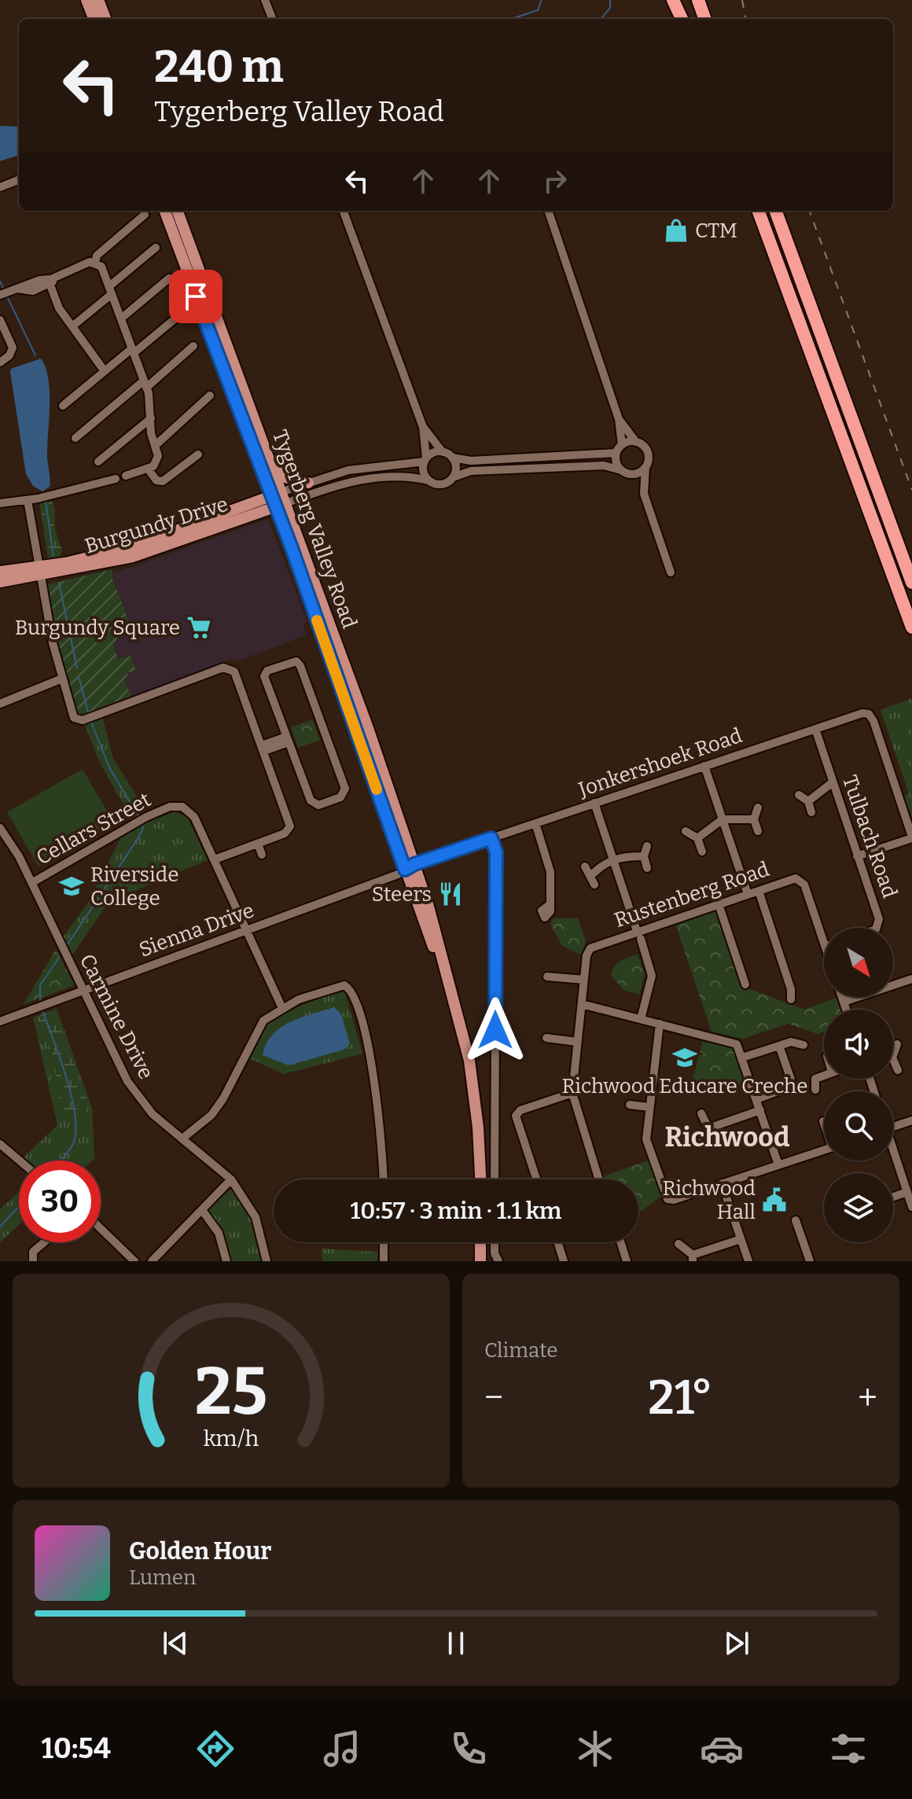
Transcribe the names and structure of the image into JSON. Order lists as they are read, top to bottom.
{
  "streets": {
    "main road": ["Burgundy Drive", "Tygerberg Valley Road"],
    "street": [
      "Jonkershoek Road",
      "Cellars Street",
      "Tulbach Road",
      "Rustenberg Road",
      "Sienna Drive",
      "Carmine Drive"
    ]
  },
  "crossings": [
    ["Burgundy Drive", "Tygerberg Valley Road"],
    ["Tygerberg Valley Road", "Jonkershoek Road"],
    ["Tygerberg Valley Road", "Sienna Drive"],
    ["Jonkershoek Road", "Tulbach Road"],
    ["Jonkershoek Road", "Sienna Drive"],
    ["Cellars Street", "Sienna Drive"],
    ["Cellars Street", "Carmine Drive"],
    ["Sienna Drive", "Carmine Drive"]
  ],
  "districts": ["Richwood"],
  "places": {
    "shop": ["CTM"],
    "supermarket": ["Burgundy Square"],
    "school or university": ["Riverside College", "Richwood Educare Creche"],
    "restaurant": ["Steers"],
    "public building": ["Richwood Hall"]
  },
  "north": "bottom right",
  "page": {
    "turn": ["240 m", "Tygerberg Valley Road"],
    "limit": "30",
    "trip": "10:57 · 3 min · 1.1 km",
    "tile": "Climate",
    "heat": ["−", "21°", "+"],
    "song": ["Golden Hour", "Lumen"],
    "tabs": "10:54",
    "gauge": ["25", "km/h"]
  }
}
